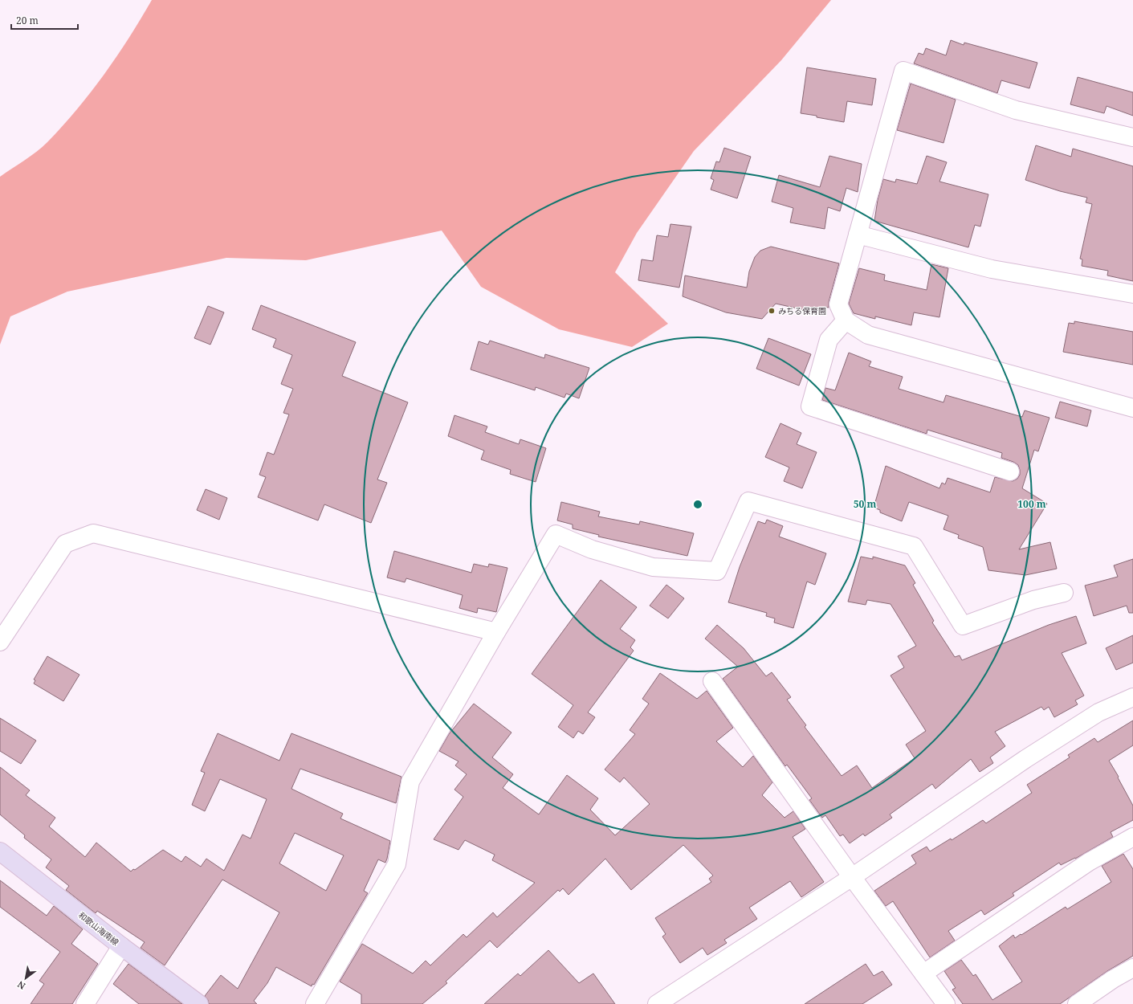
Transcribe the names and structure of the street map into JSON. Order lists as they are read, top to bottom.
{
  "streets": {
    "main road": ["和歌山海南線"]
  },
  "places": ["みちる保育園"],
  "scale_bar": "20 m",
  "north": "bottom left",
  "rings": ["50 m", "100 m"]
}
